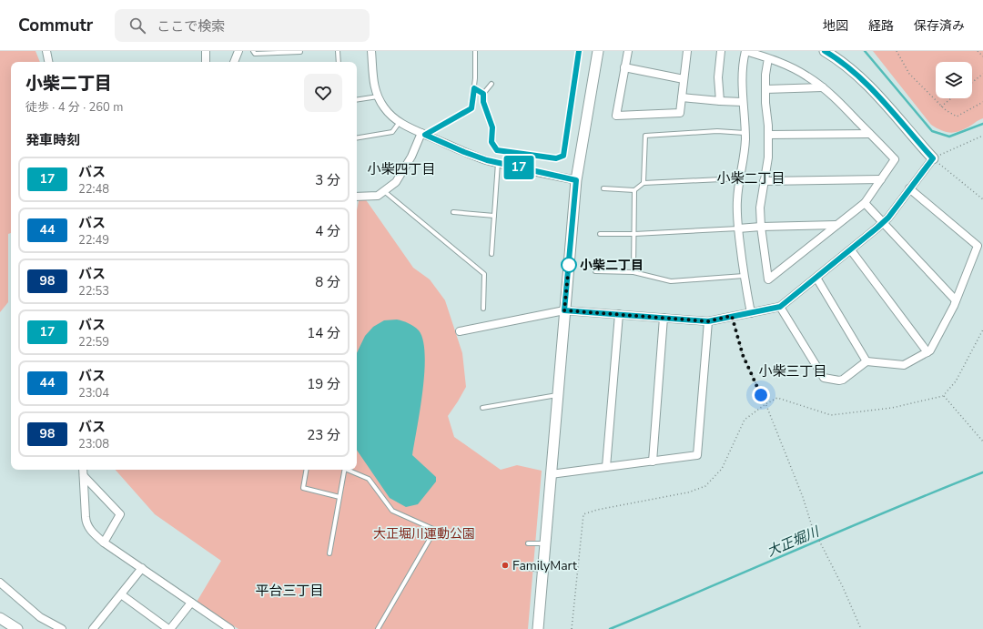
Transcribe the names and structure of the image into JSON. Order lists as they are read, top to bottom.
{
  "districts": [
    "小柴四丁目",
    "小柴二丁目",
    "小柴三丁目",
    "平台三丁目"
  ],
  "water": ["大正堀川"],
  "parks": ["大正堀川運動公園"],
  "places": ["小柴二丁目", "FamilyMart"],
  "lines": ["bus line 17"],
  "page": {
    "header": "Commutr",
    "search": "ここで検索",
    "nav": ["地図", "経路", "保存済み"],
    "on_map": "17",
    "heading": [
      ["小柴二丁目", "徒歩 · 4 分 · 260 m"],
      "発車時刻"
    ],
    "list": [
      {
        "mark": "17",
        "name": "バス",
        "note": "22:48",
        "value": "3 分"
      },
      {
        "mark": "44",
        "name": "バス",
        "note": "22:49",
        "value": "4 分"
      },
      {
        "mark": "98",
        "name": "バス",
        "note": "22:53",
        "value": "8 分"
      },
      {
        "mark": "17",
        "name": "バス",
        "note": "22:59",
        "value": "14 分"
      },
      {
        "mark": "44",
        "name": "バス",
        "note": "23:04",
        "value": "19 分"
      },
      {
        "mark": "98",
        "name": "バス",
        "note": "23:08",
        "value": "23 分"
      }
    ]
  }
}
